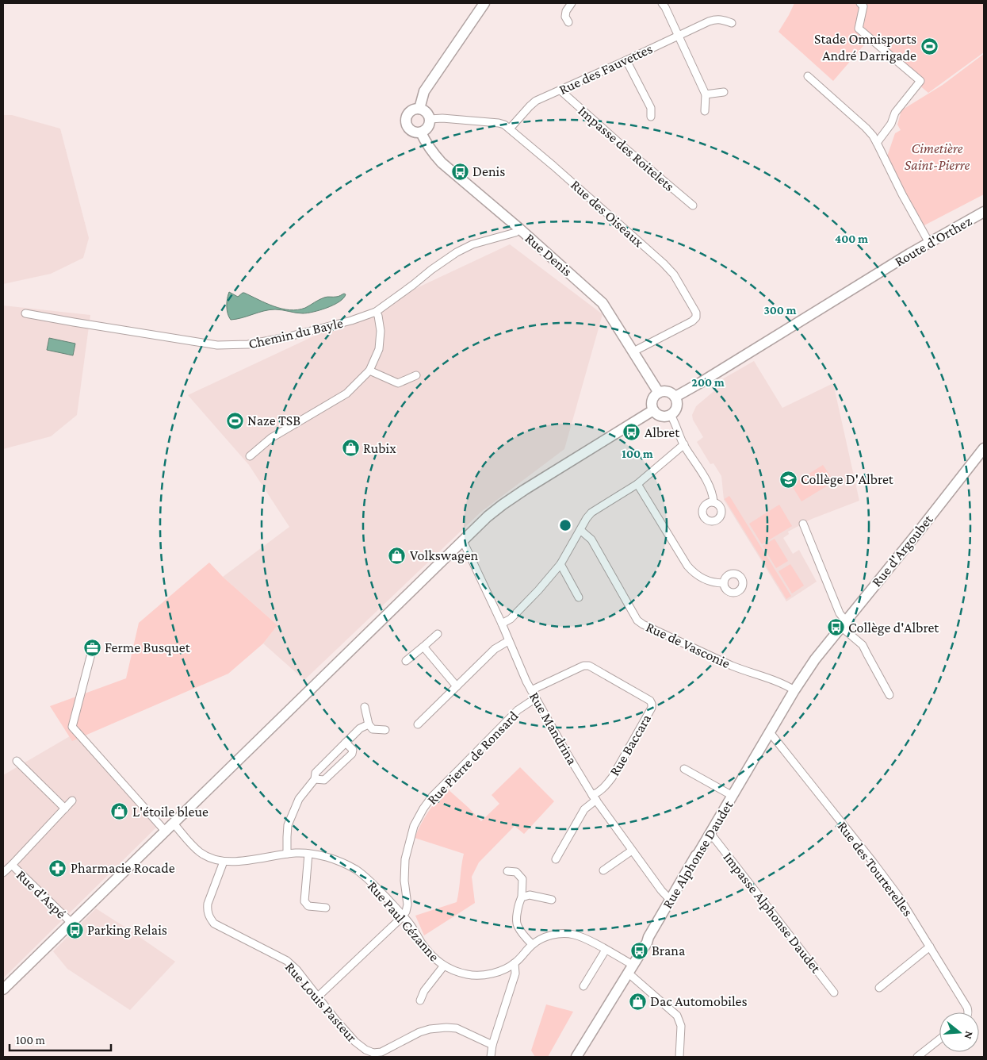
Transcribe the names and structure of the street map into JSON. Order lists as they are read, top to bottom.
{
  "streets": {
    "main road": [
      "Route d'Orthez",
      "Rue Denis",
      "Rue d'Argoubet",
      "Rue Alphonse Daudet"
    ],
    "street": [
      "Rue des Fauvettes",
      "Impasse des Roitelets",
      "Rue des Oiseaux",
      "Chemin du Bayle",
      "Rue de Vasconie",
      "Rue Mandrina",
      "Rue Baccara",
      "Rue Pierre de Ronsard",
      "Rue des Tourterelles",
      "Rue d'Aspé",
      "Impasse Alphonse Daudet",
      "Rue Paul Cézanne",
      "Rue Louis Pasteur"
    ]
  },
  "crossings": [
    ["Rue des Fauvettes", "Impasse des Roitelets"],
    ["Rue des Fauvettes", "Rue des Oiseaux"],
    ["Rue des Oiseaux", "Rue Denis"],
    ["Route d'Orthez", "Rue Denis"],
    ["Rue Denis", "Chemin du Bayle"],
    ["Rue d'Argoubet", "Rue Alphonse Daudet"],
    ["Rue de Vasconie", "Rue Alphonse Daudet"],
    ["Rue Mandrina", "Rue Baccara"],
    ["Rue Mandrina", "Rue Pierre de Ronsard"],
    ["Rue Mandrina", "Rue Alphonse Daudet"],
    ["Rue Pierre de Ronsard", "Rue Paul Cézanne"],
    ["Rue Alphonse Daudet", "Rue des Tourterelles"],
    ["Rue Alphonse Daudet", "Impasse Alphonse Daudet"],
    ["Rue Alphonse Daudet", "Rue Paul Cézanne"],
    ["Rue Paul Cézanne", "Rue Louis Pasteur"]
  ],
  "parks": ["Cimetière Saint-Pierre"],
  "places": {
    "sports": ["Stade Omnisports André Darrigade", "Naze TSB"],
    "bus stop": [
      "Denis",
      "Albret",
      "Collège d'Albret",
      "Parking Relais",
      "Brana"
    ],
    "shop": [
      "Rubix",
      "Volkswagen",
      "L'étoile bleue",
      "Dac Automobiles"
    ],
    "school or university": ["Collège D'Albret"],
    "office": ["Ferme Busquet"],
    "pharmacy": ["Pharmacie Rocade"]
  },
  "scale_bar": "100 m",
  "north": "right",
  "rings": [
    "400 m",
    "300 m",
    "200 m",
    "100 m"
  ]
}
